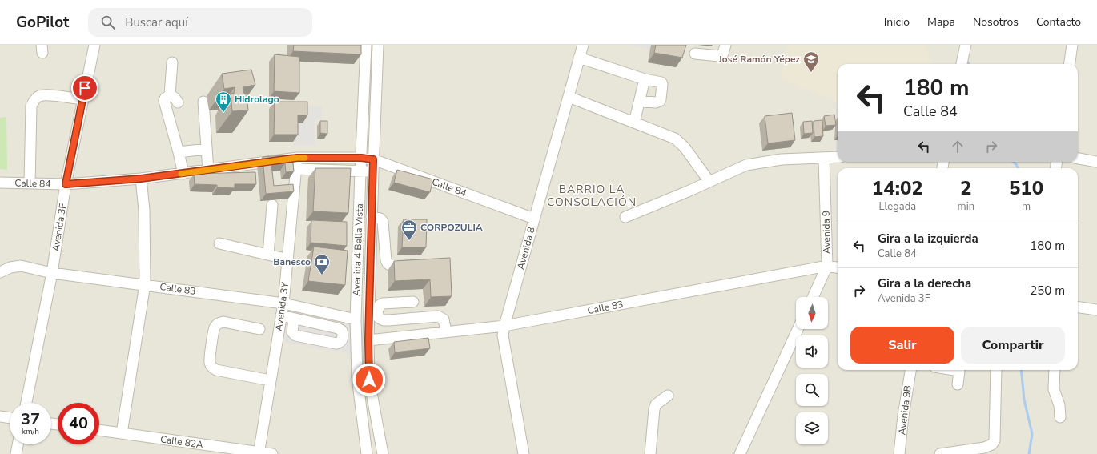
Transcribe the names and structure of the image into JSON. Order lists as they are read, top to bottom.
{
  "streets": {
    "street": [
      "Calle 84",
      "Avenida 3F",
      "Avenida 9",
      "Avenida 8",
      "Avenida 4 Bella Vista",
      "Calle 83",
      "Avenida 3Y",
      "Avenida 9B",
      "Calle 82A"
    ]
  },
  "crossings": [
    ["Calle 84", "Avenida 3F"],
    ["Calle 84", "Avenida 8"],
    ["Calle 84", "Avenida 4 Bella Vista"],
    ["Calle 84", "Avenida 3Y"],
    ["Avenida 3F", "Calle 83"],
    ["Avenida 9", "Calle 83"],
    ["Avenida 8", "Calle 83"],
    ["Avenida 4 Bella Vista", "Calle 83"],
    ["Calle 83", "Avenida 3Y"],
    ["Avenida 3Y", "Calle 82A"]
  ],
  "districts": ["BARRIO LA CONSOLACIÓN"],
  "places": {
    "school or university": ["José Ramón Yépez"],
    "building": ["Hidrolago"],
    "office": ["CORPOZULIA"],
    "bank": ["Banesco"]
  },
  "north": "bottom",
  "page": {
    "header": "GoPilot",
    "search": "Buscar aquí",
    "nav": [
      "Inicio",
      "Mapa",
      "Nosotros",
      "Contacto"
    ],
    "turn": ["180 m", "Calle 84"],
    "eta": [
      "14:02",
      "Llegada",
      "2",
      "min",
      "510",
      "m"
    ],
    "list": [
      {
        "name": "Gira a la izquierda",
        "note": "Calle 84",
        "value": "180 m"
      },
      {
        "name": "Gira a la derecha",
        "note": "Avenida 3F",
        "value": "250 m"
      }
    ],
    "buttons": ["Salir", "Compartir"],
    "speed": "37 km/h",
    "limit": "40"
  }
}
